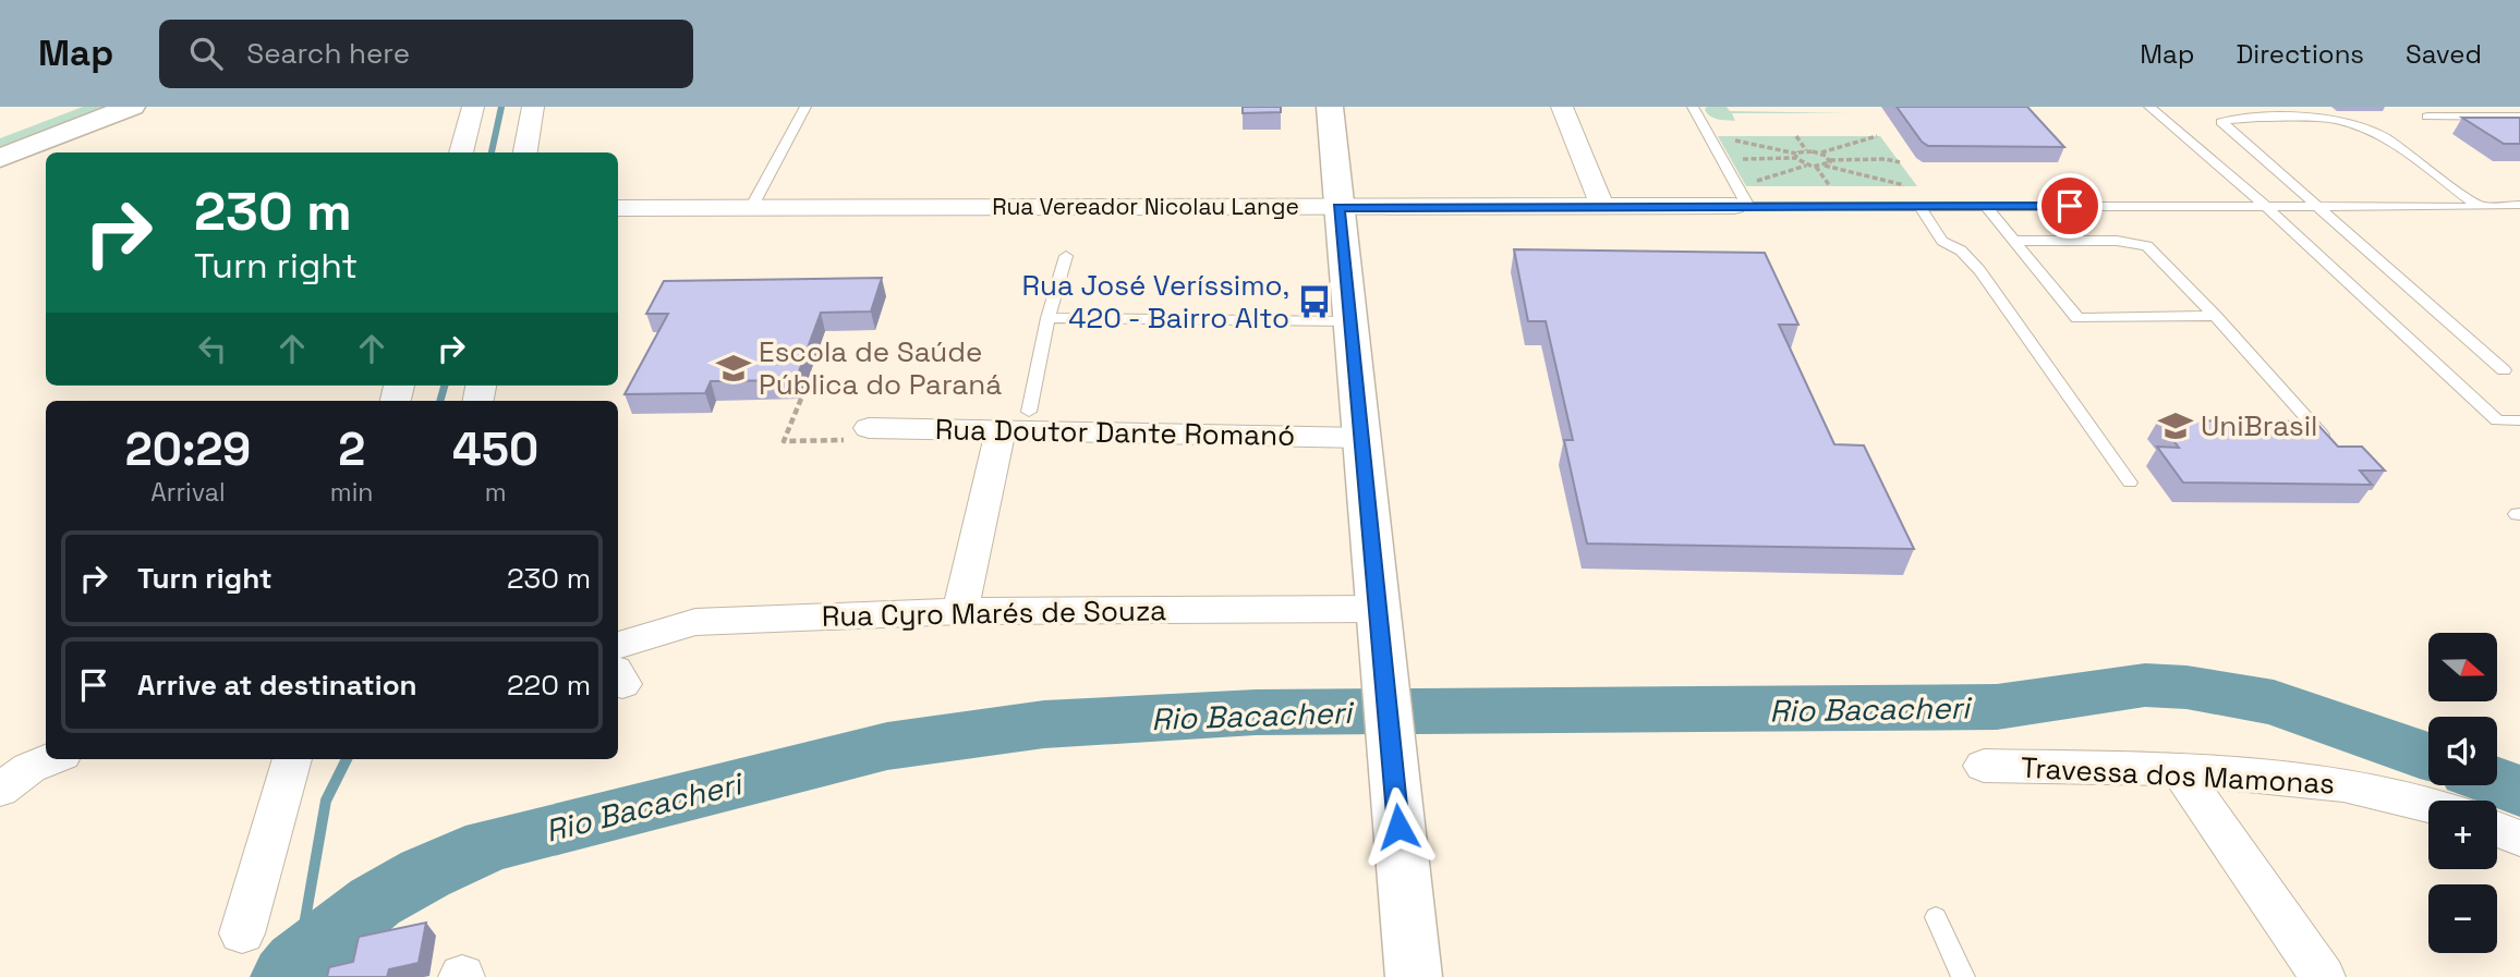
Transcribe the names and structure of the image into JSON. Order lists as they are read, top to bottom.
{
  "streets": {
    "street": [
      "Rua Vereador Nicolau Lange",
      "Rua Doutor Dante Romanó",
      "Rua Cyro Marés de Souza",
      "Travessa dos Mamonas"
    ]
  },
  "water": ["Rio Bacacheri"],
  "places": {
    "bus stop": ["Rua José Veríssimo, 420 - Bairro Alto"],
    "school or university": ["Escola de Saúde Pública do Paraná", "UniBrasil"]
  },
  "north": "right",
  "page": {
    "header": "Map",
    "search": "Search here",
    "nav": ["Map", "Directions", "Saved"],
    "turn": ["230 m", "Turn right"],
    "eta": [
      "20:29",
      "Arrival",
      "2",
      "min",
      "450",
      "m"
    ],
    "list": [
      {
        "name": "Turn right",
        "value": "230 m"
      },
      {
        "name": "Arrive at destination",
        "value": "220 m"
      }
    ],
    "map_buttons": ["+", "−"]
  }
}
